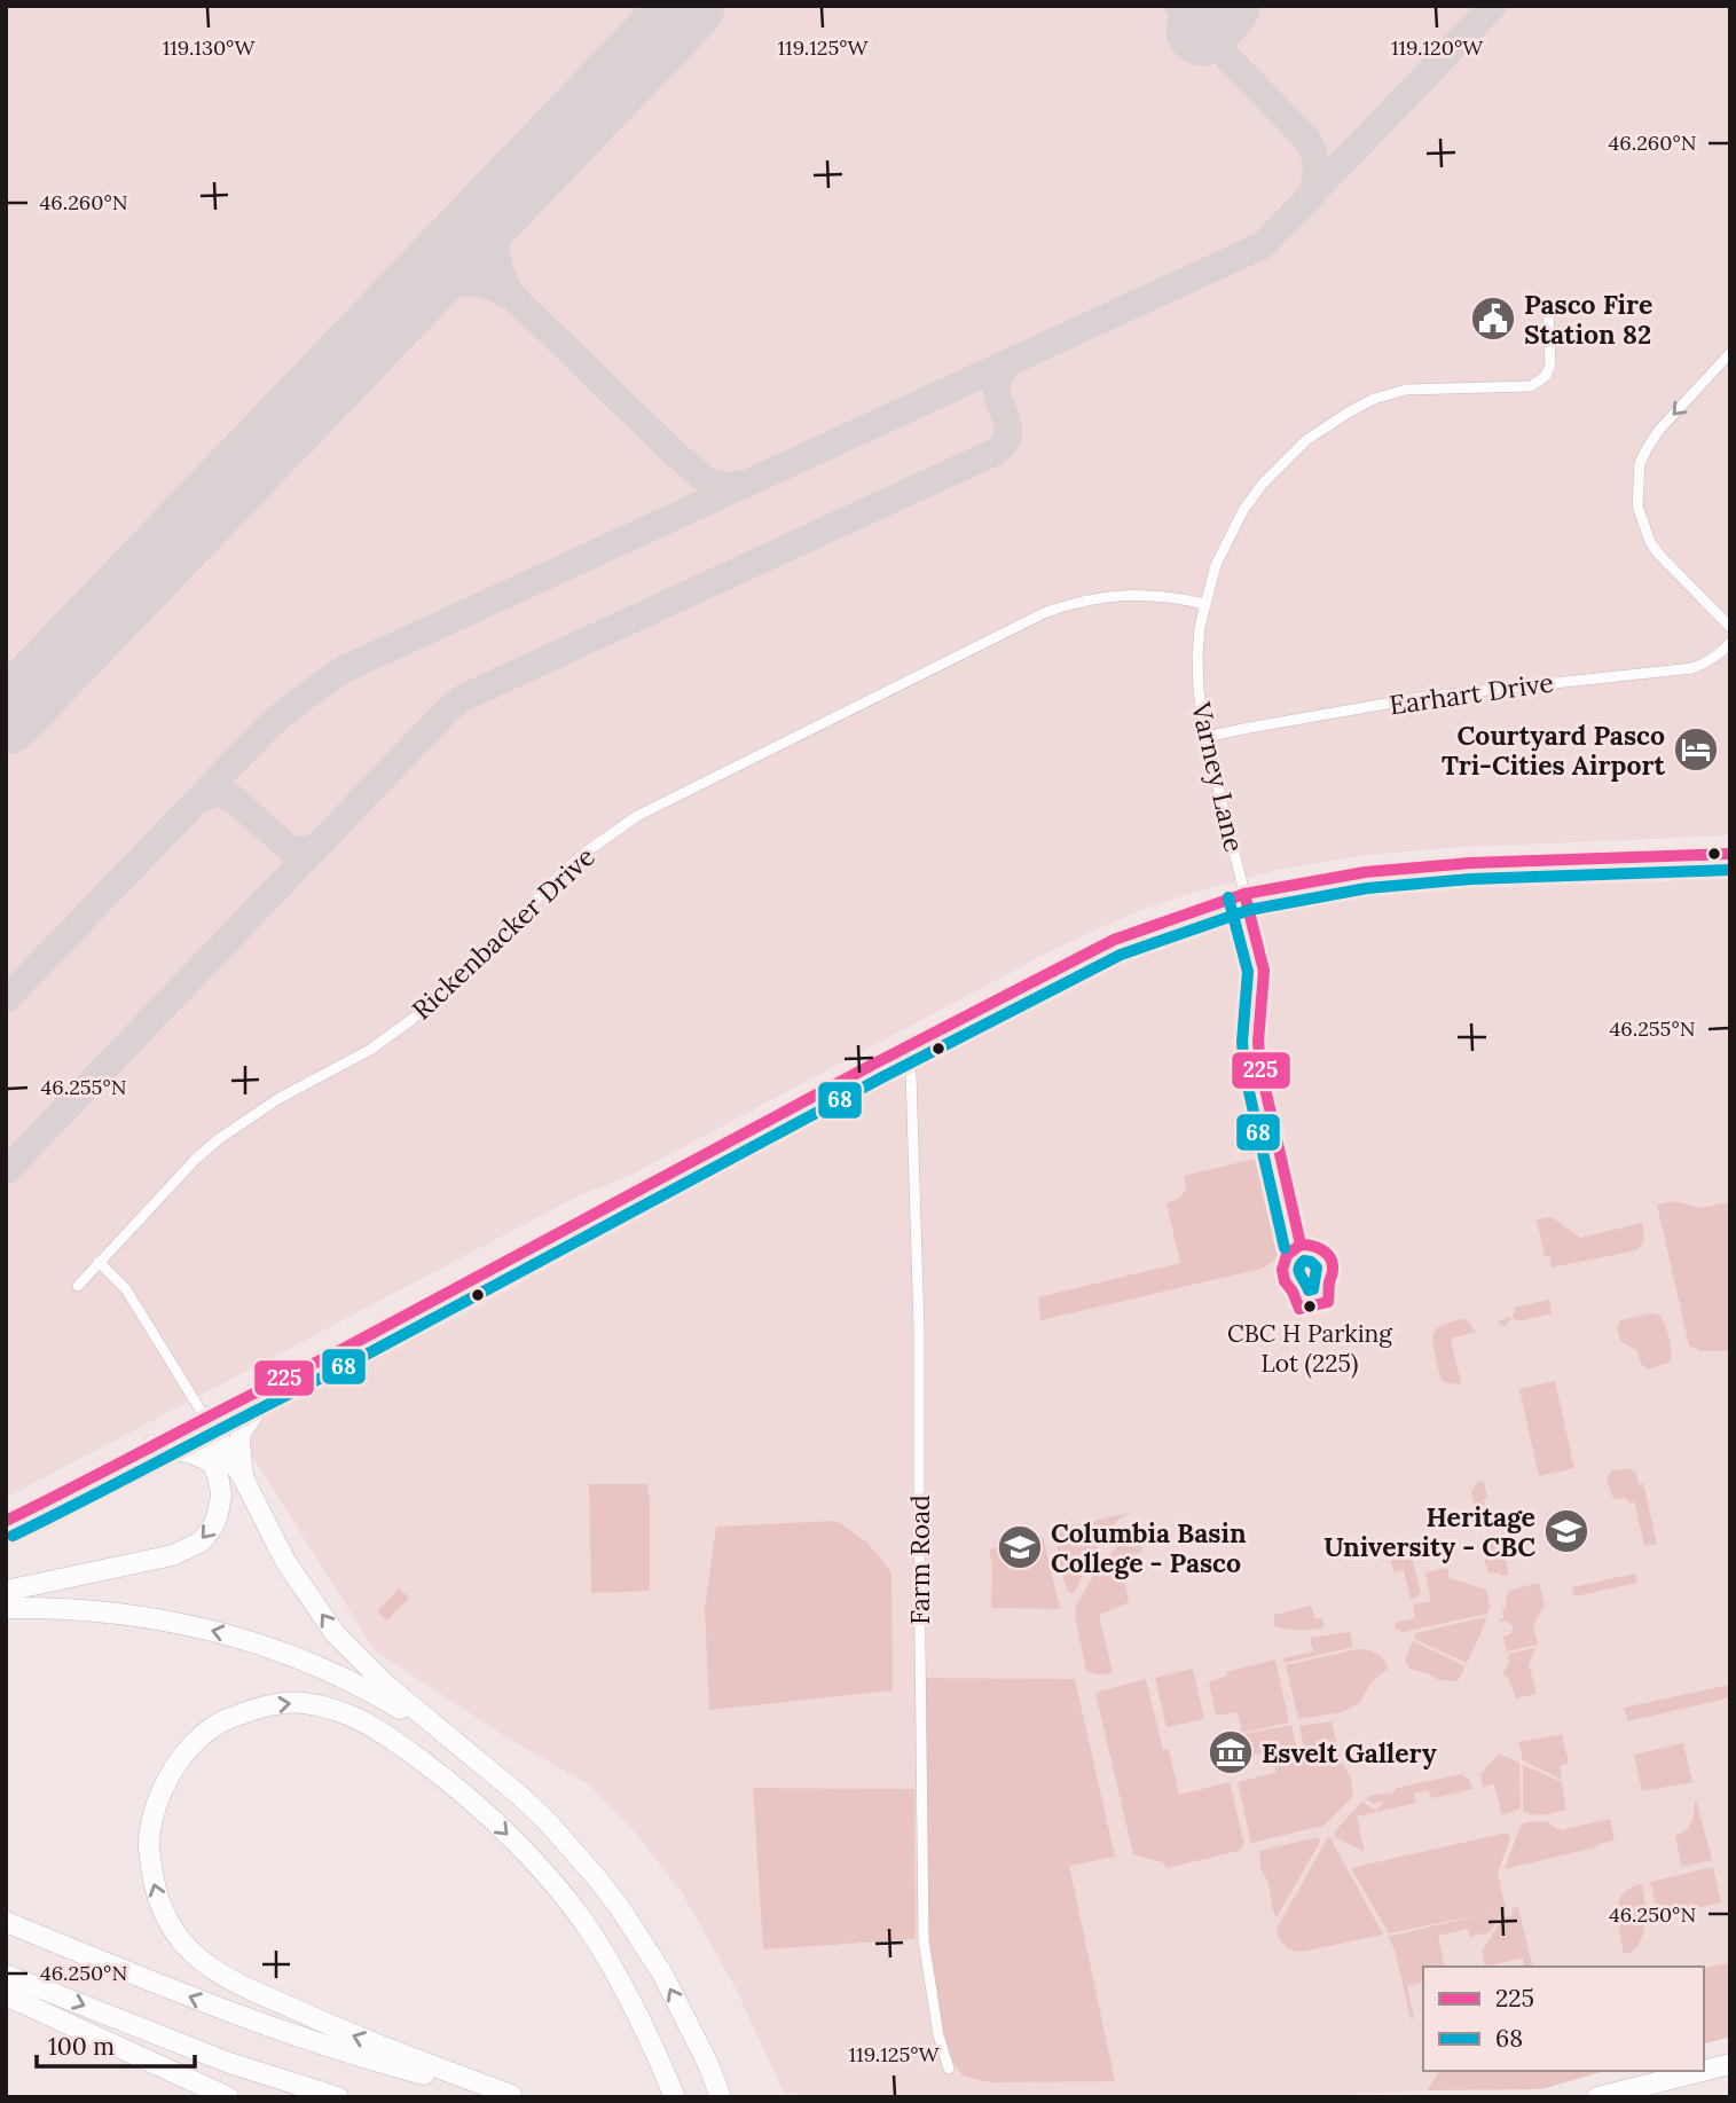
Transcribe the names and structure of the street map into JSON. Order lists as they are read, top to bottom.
{
  "streets": {
    "street": [
      "Earhart Drive",
      "Varney Lane",
      "Rickenbacker Drive",
      "Farm Road"
    ]
  },
  "crossings": [
    ["Earhart Drive", "Varney Lane"],
    ["Varney Lane", "Rickenbacker Drive"]
  ],
  "places": {
    "public building": ["Pasco Fire Station 82"],
    "hotel": ["Courtyard Pasco Tri-Cities Airport"],
    "other": ["CBC H Parking Lot (225)"],
    "school or university": ["Heritage University - CBC", "Columbia Basin College - Pasco"],
    "museum": ["Esvelt Gallery"]
  },
  "lines": ["transit line 225", "transit line 68"],
  "legend": ["225", "68"],
  "scale_bar": "100 m",
  "coordinates": [
    "119.130°W",
    "119.125°W",
    "119.120°W",
    "46.260°N",
    "46.255°N",
    "46.250°N"
  ]
}
